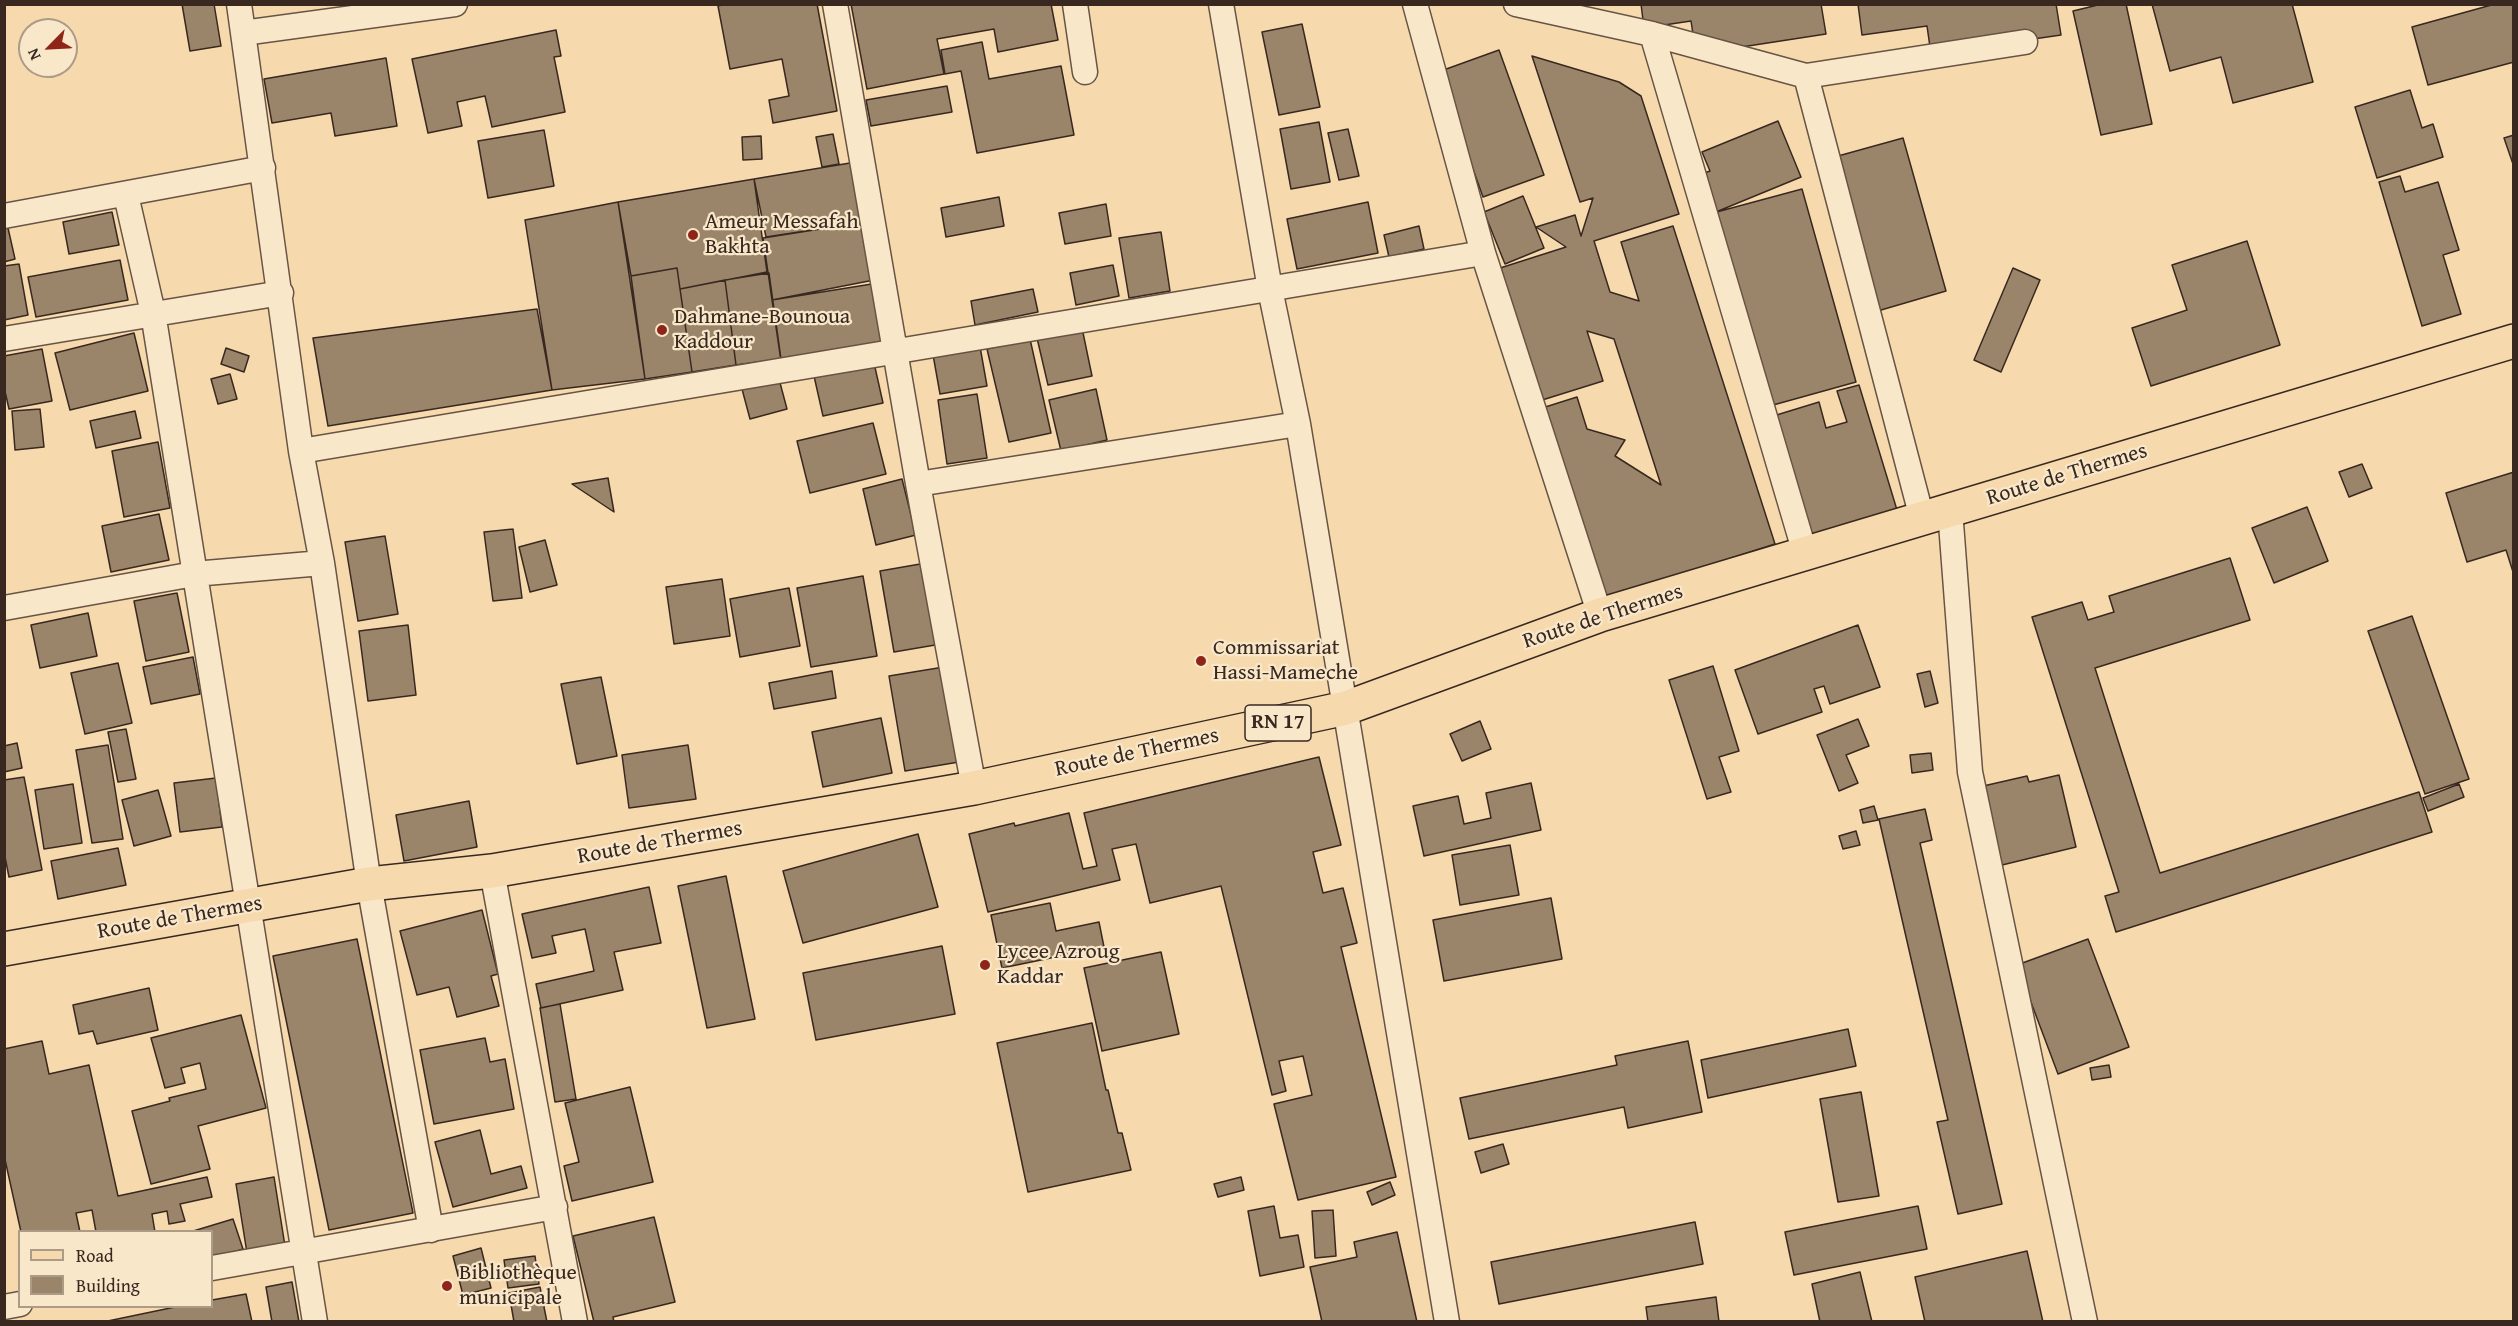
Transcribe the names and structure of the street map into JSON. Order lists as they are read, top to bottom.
{
  "streets": {
    "main road": ["Route de Thermes", "RN 17"]
  },
  "places": [
    "Ameur Messafah Bakhta",
    "Dahmane-Bounoua Kaddour",
    "Commissariat Hassi-Mameche",
    "Lycee Azroug Kaddar",
    "Bibliothèque municipale"
  ],
  "legend": ["Road", "Building"],
  "north": "bottom left"
}
